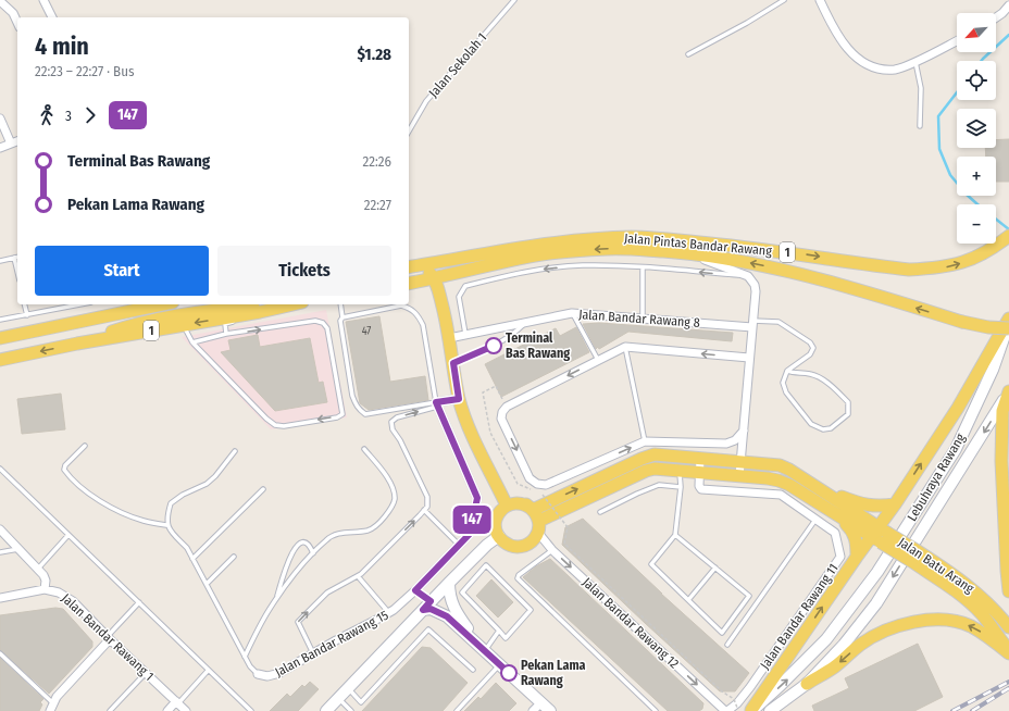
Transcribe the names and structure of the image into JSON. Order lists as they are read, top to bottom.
{
  "streets": {
    "main road": ["Jalan Pintas Bandar Rawang", "1", "Jalan Batu Arang"],
    "street": [
      "Jalan Bandar Rawang 8",
      "Lebuhraya Rawang",
      "Jalan Bandar Rawang 11",
      "Jalan Bandar Rawang 12",
      "Jalan Bandar Rawang 1",
      "Jalan Bandar Rawang 15"
    ],
    "lane": ["Jalan Sekolah 1"]
  },
  "crossings": [
    ["Jalan Bandar Rawang 11", "Jalan Bandar Rawang 12"]
  ],
  "one_way": ["Jalan Bandar Rawang 12"],
  "places": ["Terminal Bas Rawang", "Pekan Lama Rawang"],
  "lines": ["bus line 147"],
  "house_numbers": ["47"],
  "north": "bottom left",
  "page": {
    "on_map": "147",
    "map_buttons": ["+", "−"],
    "heading": ["4 min", "22:23 – 22:27 · Bus", "$1.28"],
    "legs": ["3", "147"],
    "list": [
      {
        "name": "Terminal Bas Rawang",
        "value": "22:26"
      },
      {
        "name": "Pekan Lama Rawang",
        "value": "22:27"
      }
    ],
    "buttons": ["Start", "Tickets"]
  }
}
